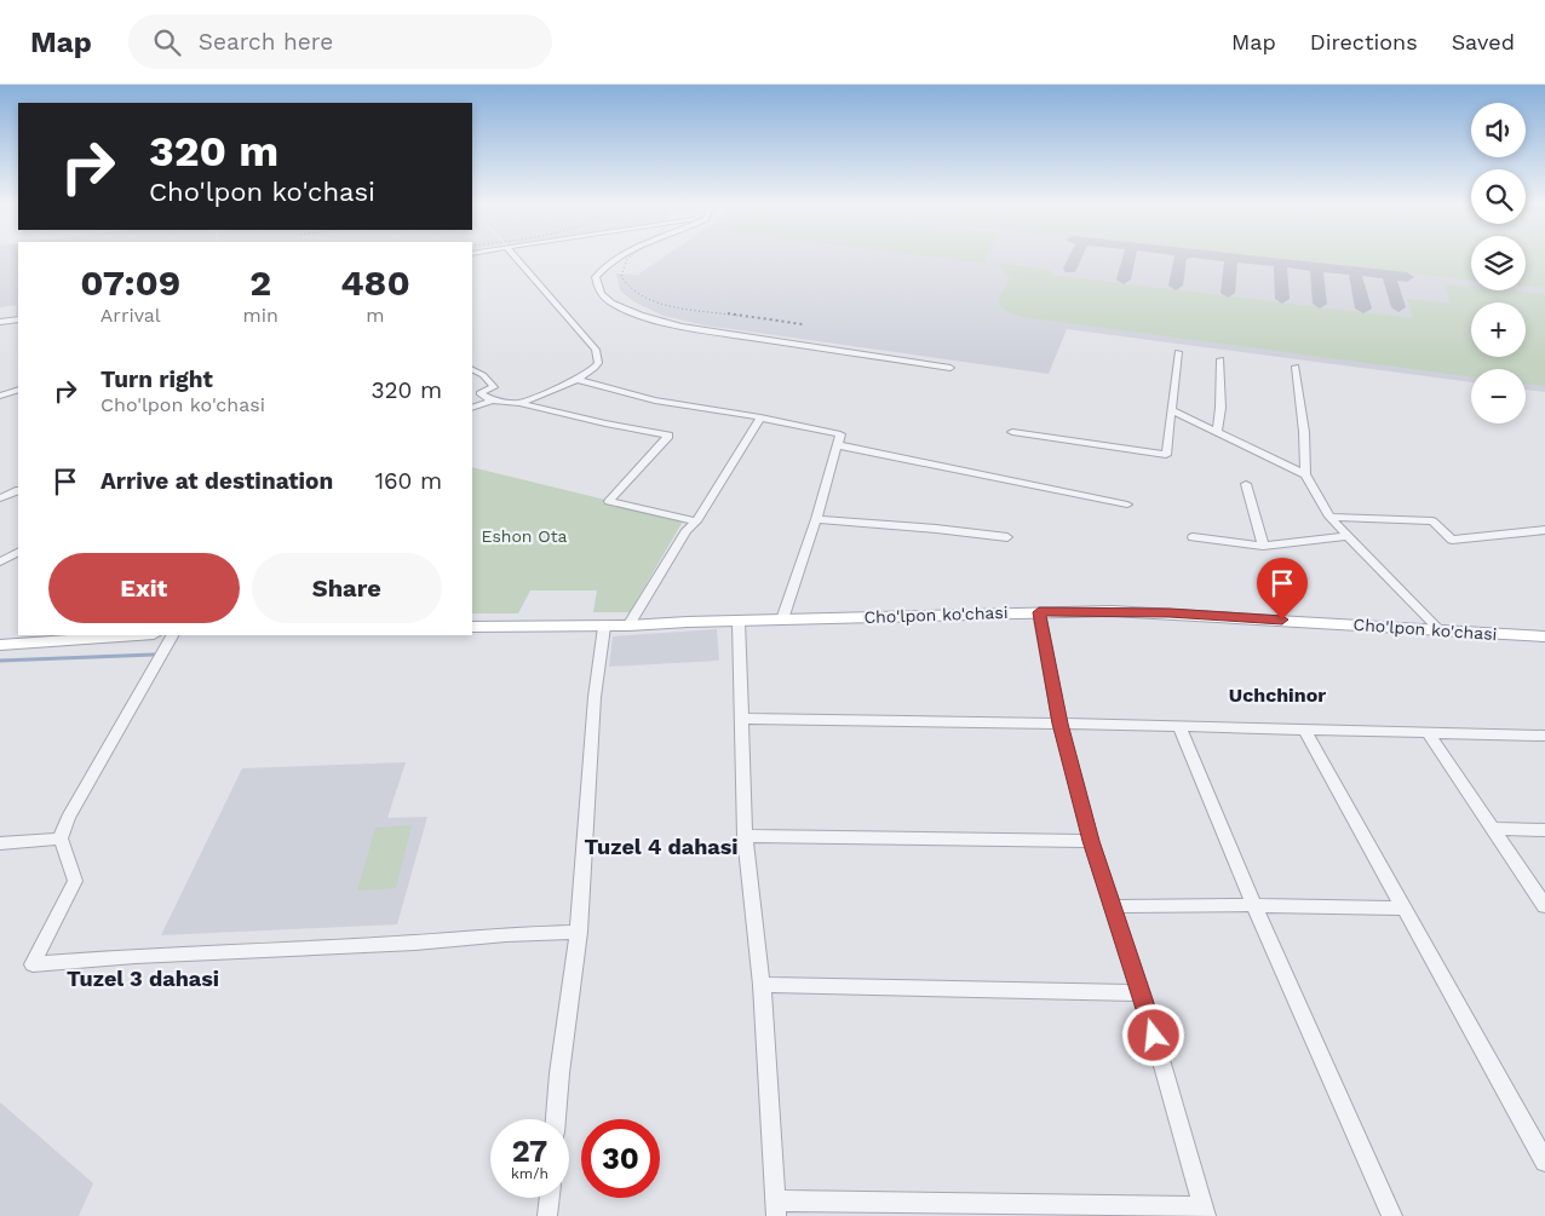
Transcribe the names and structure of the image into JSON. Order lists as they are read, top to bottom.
{
  "streets": {
    "main road": ["Cho'lpon ko'chasi"]
  },
  "districts": ["Uchchinor", "Tuzel 4 dahasi", "Tuzel 3 dahasi"],
  "parks": ["Eshon Ota"],
  "page": {
    "header": "Map",
    "search": "Search here",
    "nav": ["Map", "Directions", "Saved"],
    "map_buttons": ["+", "−"],
    "turn": ["320 m", "Cho'lpon ko'chasi"],
    "eta": [
      "07:09",
      "Arrival",
      "2",
      "min",
      "480",
      "m"
    ],
    "list": [
      {
        "name": "Turn right",
        "note": "Cho'lpon ko'chasi",
        "value": "320 m"
      },
      {
        "name": "Arrive at destination",
        "value": "160 m"
      }
    ],
    "buttons": ["Exit", "Share"],
    "speed": "27 km/h",
    "limit": "30"
  }
}
